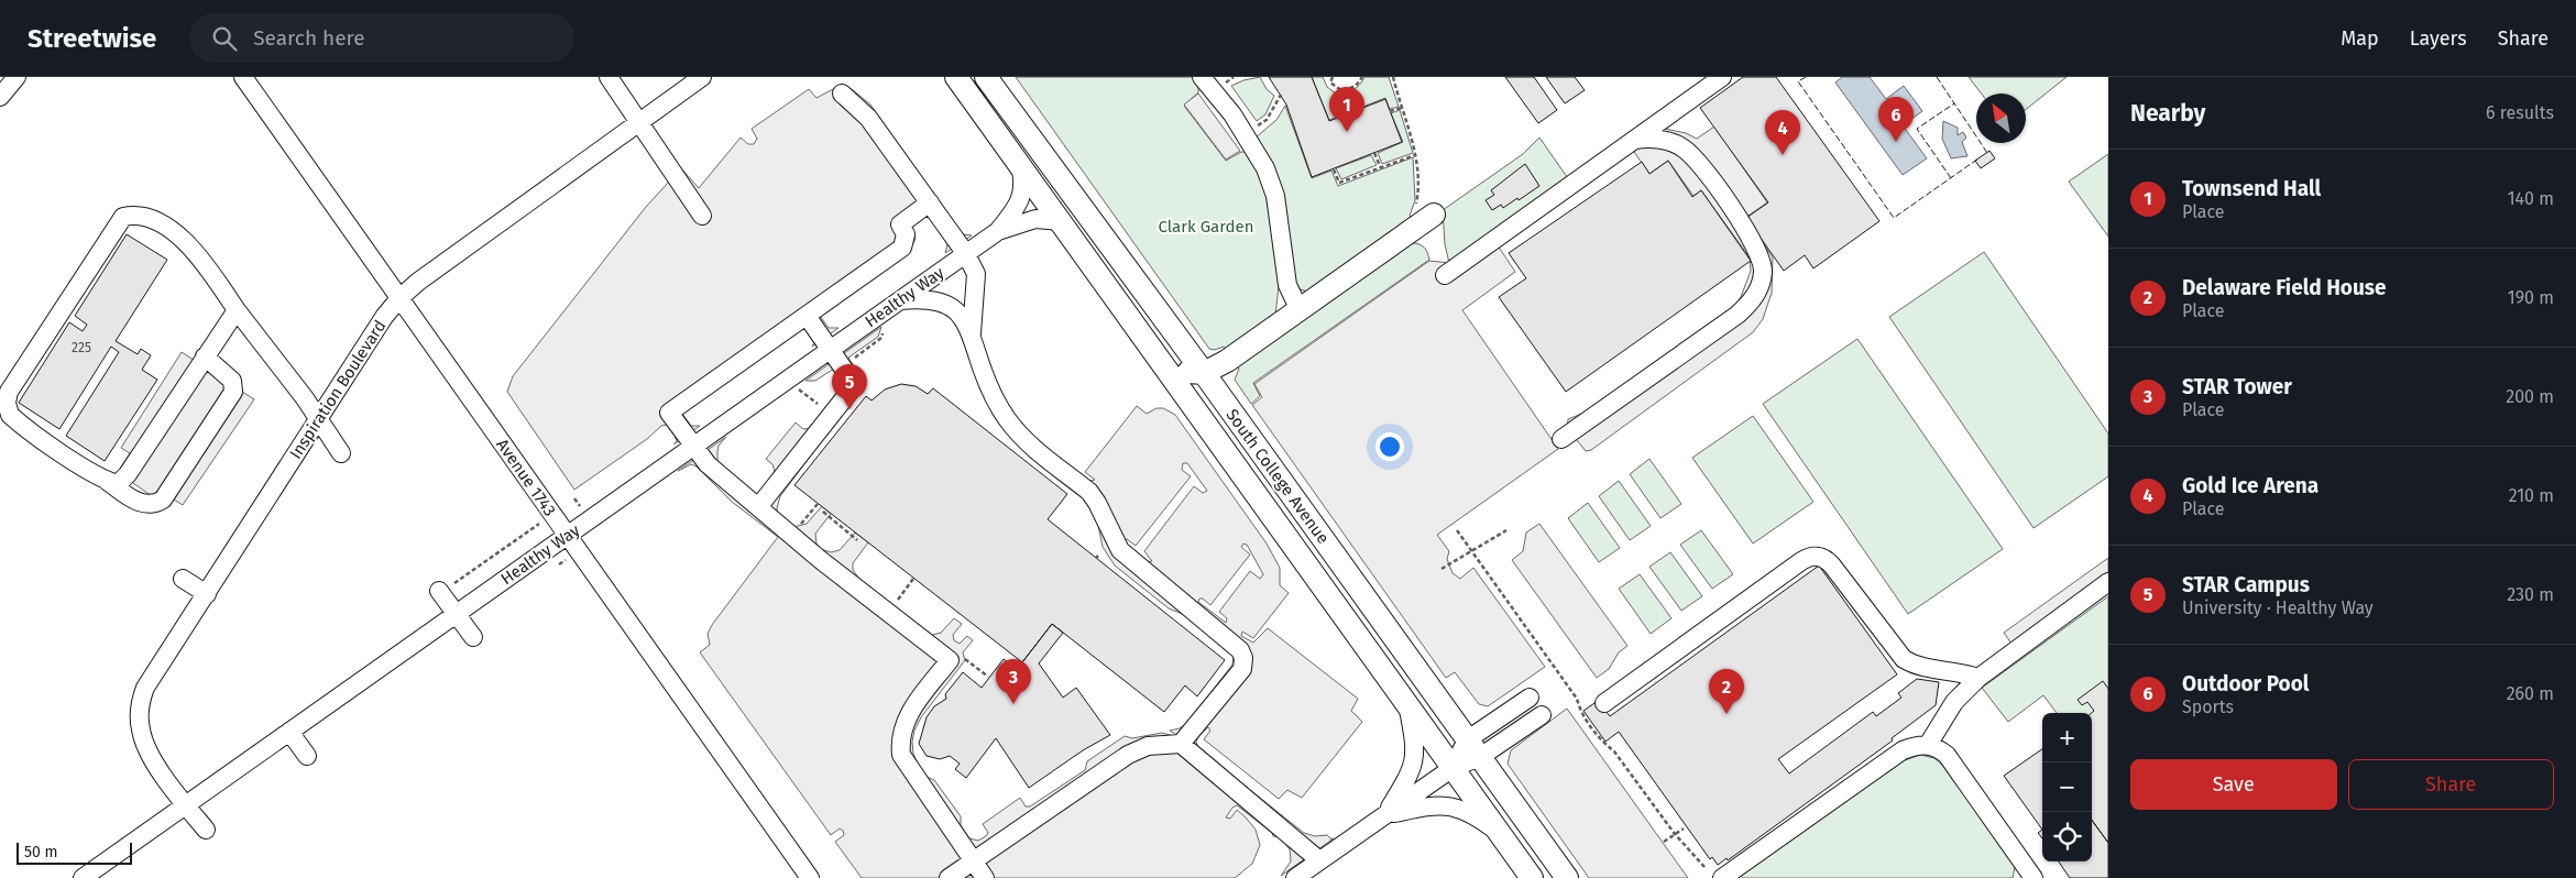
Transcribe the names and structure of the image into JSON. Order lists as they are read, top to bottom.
{
  "streets": {
    "main road": ["South College Avenue"],
    "street": ["Healthy Way", "Inspiration Boulevard", "Avenue 1743"]
  },
  "crossings": [
    ["Healthy Way", "Inspiration Boulevard"],
    ["Healthy Way", "South College Avenue"],
    ["Healthy Way", "Avenue 1743"],
    ["Inspiration Boulevard", "Avenue 1743"]
  ],
  "parks": ["Clark Garden"],
  "house_numbers": ["225"],
  "scale_bar": "50 m",
  "north": "top left",
  "page": {
    "header": "Streetwise",
    "search": "Search here",
    "nav": ["Map", "Layers", "Share"],
    "heading": ["Nearby", "6 results"],
    "pins": [
      "1",
      "6",
      "4",
      "5",
      "3",
      "2"
    ],
    "list": [
      {
        "mark": "1",
        "name": "Townsend Hall",
        "note": "Place",
        "value": "140 m"
      },
      {
        "mark": "2",
        "name": "Delaware Field House",
        "note": "Place",
        "value": "190 m"
      },
      {
        "mark": "3",
        "name": "STAR Tower",
        "note": "Place",
        "value": "200 m"
      },
      {
        "mark": "4",
        "name": "Gold Ice Arena",
        "note": "Place",
        "value": "210 m"
      },
      {
        "mark": "5",
        "name": "STAR Campus",
        "note": "University · Healthy Way",
        "value": "230 m"
      },
      {
        "mark": "6",
        "name": "Outdoor Pool",
        "note": "Sports",
        "value": "260 m"
      }
    ],
    "map_buttons": ["+", "−"],
    "buttons": ["Save", "Share"],
    "scale": "50 m"
  }
}
